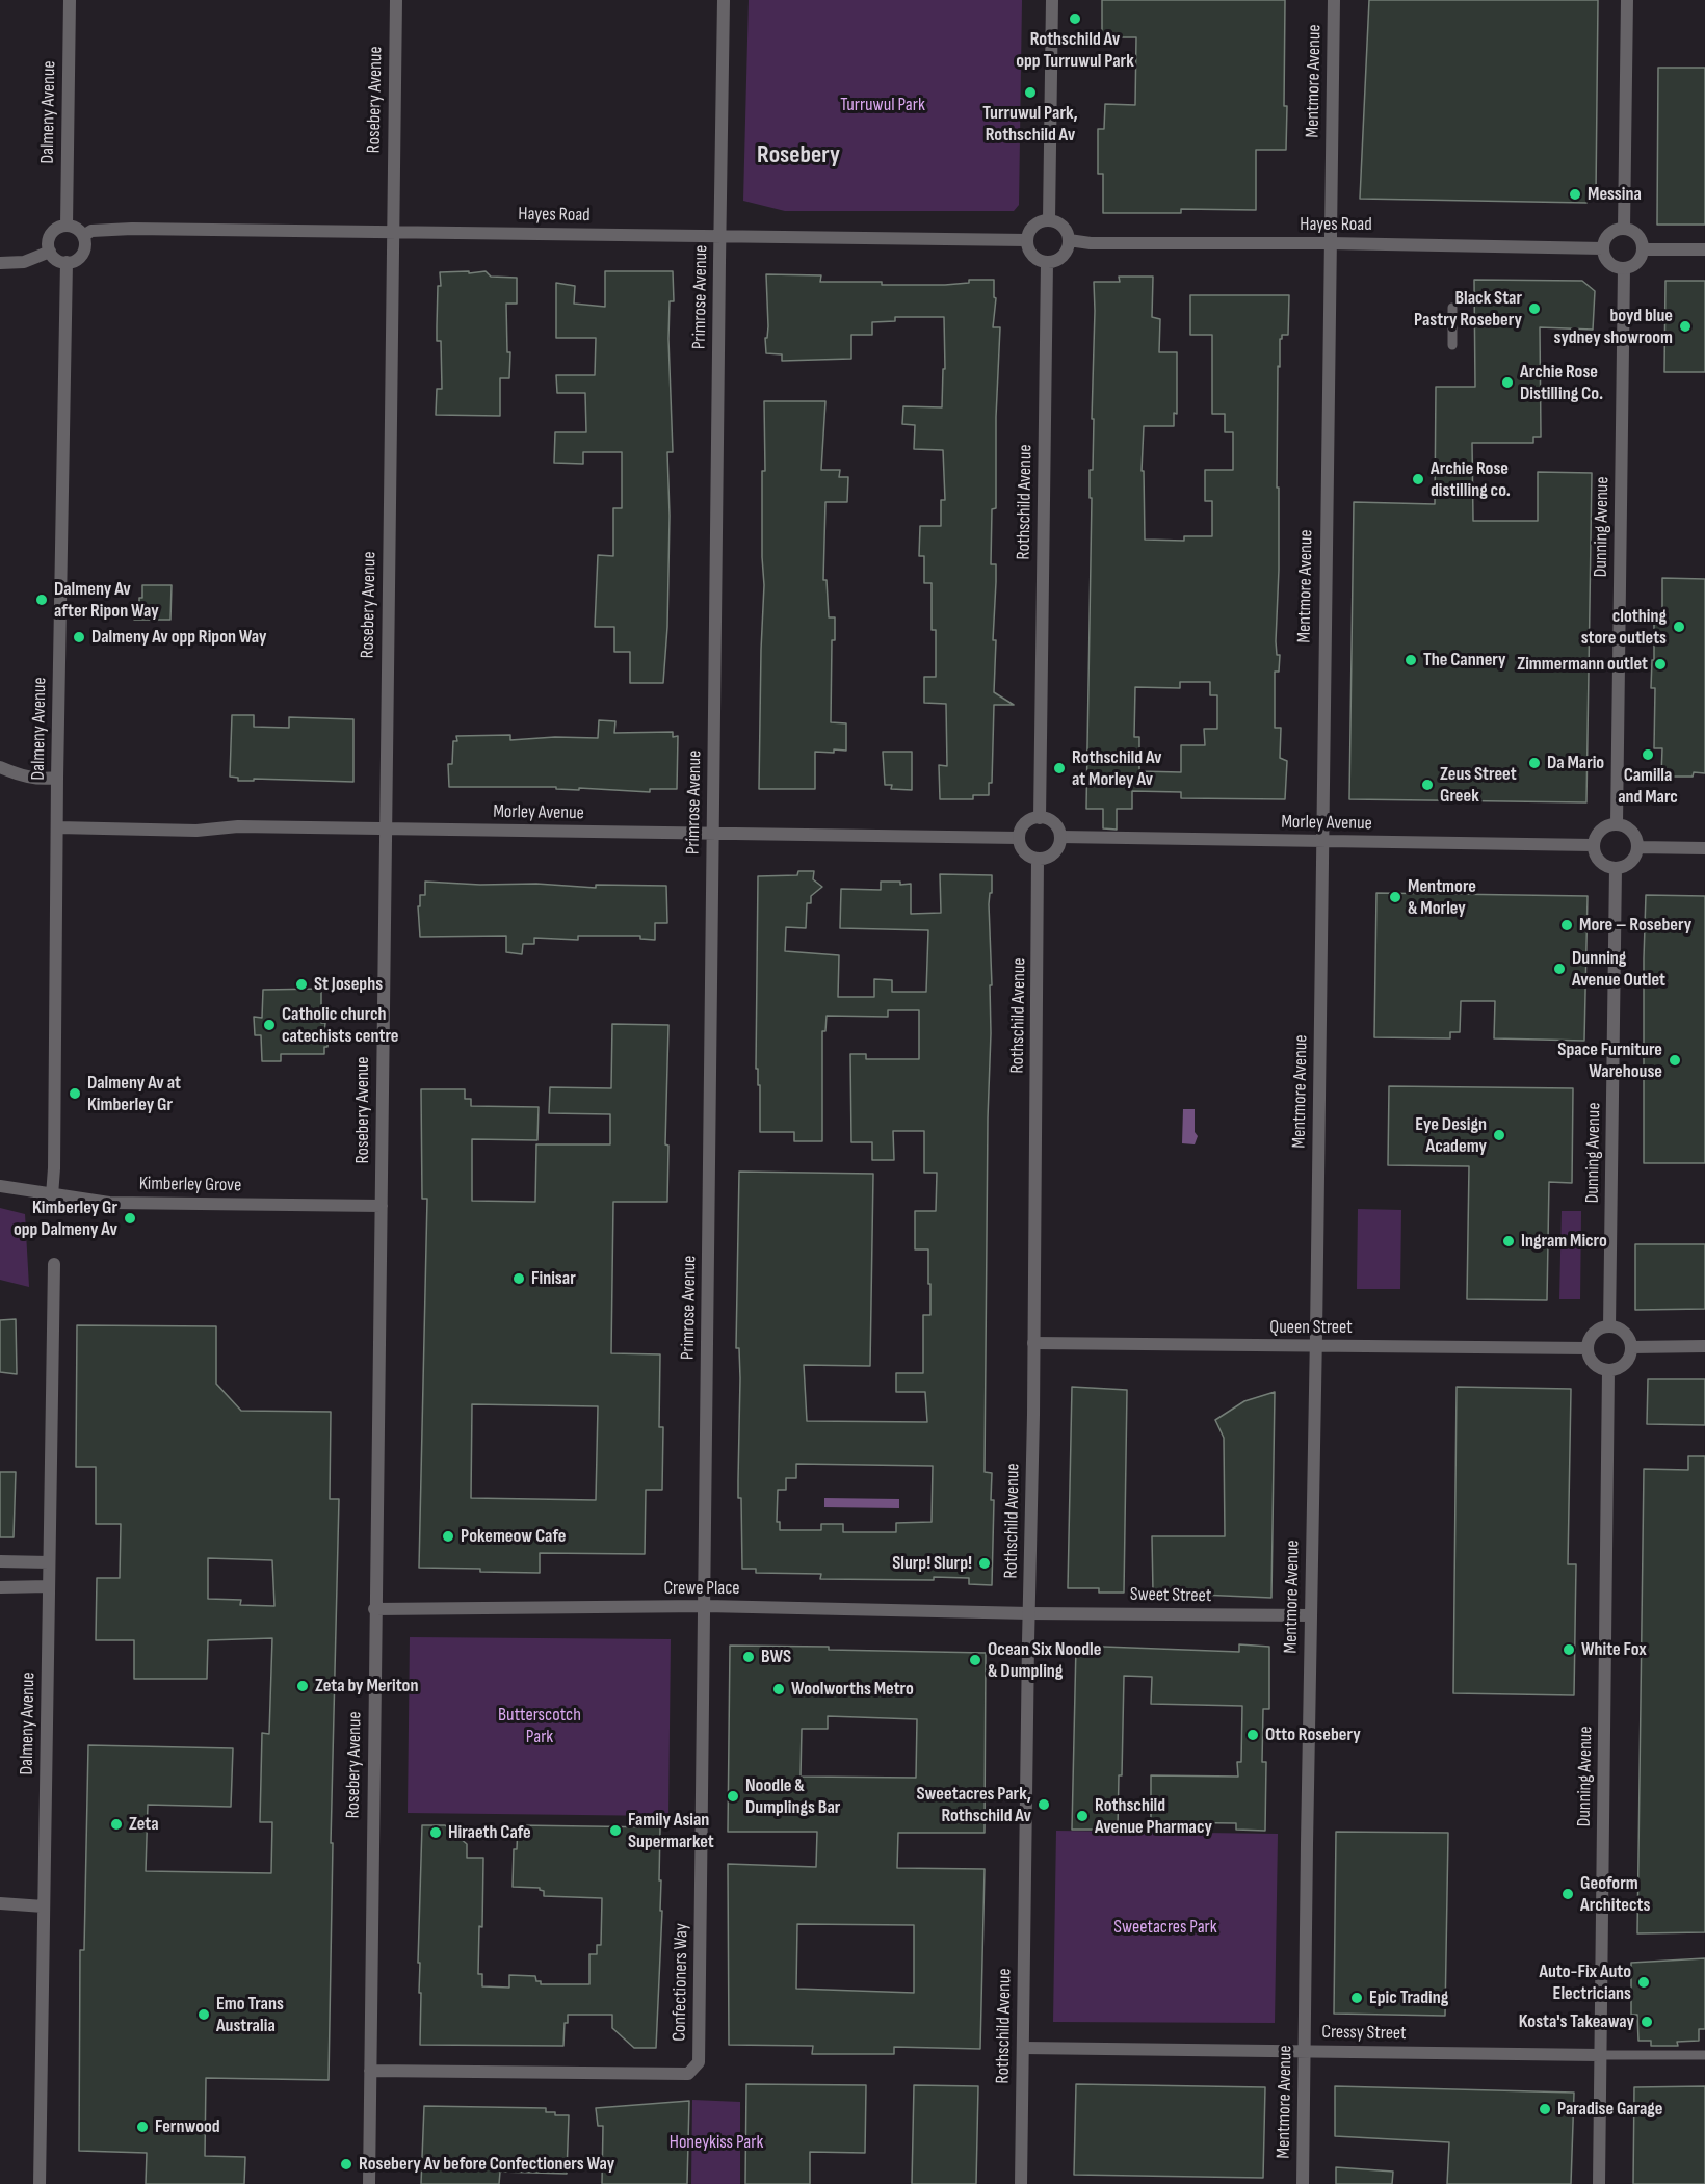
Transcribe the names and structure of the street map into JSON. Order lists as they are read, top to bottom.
{
  "streets": {
    "street": [
      "Mentmore Avenue",
      "Rosebery Avenue",
      "Dalmeny Avenue",
      "Hayes Road",
      "Primrose Avenue",
      "Rothschild Avenue",
      "Dunning Avenue",
      "Morley Avenue",
      "Kimberley Grove",
      "Queen Street",
      "Crewe Place",
      "Sweet Street",
      "Confectioners Way",
      "Cressy Street"
    ]
  },
  "crossings": [
    ["Mentmore Avenue", "Hayes Road"],
    ["Mentmore Avenue", "Morley Avenue"],
    ["Mentmore Avenue", "Queen Street"],
    ["Mentmore Avenue", "Sweet Street"],
    ["Mentmore Avenue", "Cressy Street"],
    ["Rosebery Avenue", "Hayes Road"],
    ["Rosebery Avenue", "Morley Avenue"],
    ["Rosebery Avenue", "Kimberley Grove"],
    ["Rosebery Avenue", "Crewe Place"],
    ["Rosebery Avenue", "Confectioners Way"],
    ["Dalmeny Avenue", "Hayes Road"],
    ["Dalmeny Avenue", "Morley Avenue"],
    ["Dalmeny Avenue", "Kimberley Grove"],
    ["Hayes Road", "Primrose Avenue"],
    ["Hayes Road", "Rothschild Avenue"],
    ["Hayes Road", "Dunning Avenue"],
    ["Primrose Avenue", "Morley Avenue"],
    ["Primrose Avenue", "Crewe Place"],
    ["Primrose Avenue", "Confectioners Way"],
    ["Rothschild Avenue", "Morley Avenue"],
    ["Rothschild Avenue", "Queen Street"],
    ["Rothschild Avenue", "Crewe Place"],
    ["Rothschild Avenue", "Sweet Street"],
    ["Rothschild Avenue", "Cressy Street"],
    ["Dunning Avenue", "Morley Avenue"],
    ["Dunning Avenue", "Queen Street"],
    ["Dunning Avenue", "Cressy Street"],
    ["Crewe Place", "Sweet Street"],
    ["Crewe Place", "Confectioners Way"]
  ],
  "districts": ["Rosebery"],
  "parks": [
    "Turruwul Park",
    "Butterscotch Park",
    "Sweetacres Park",
    "Honeykiss Park"
  ],
  "places": [
    "Rothschild Av opp Turruwul Park",
    "Turruwul Park, Rothschild Av",
    "Messina",
    "Black Star Pastry Rosebery",
    "boyd blue sydney showroom",
    "Archie Rose Distilling Co.",
    "Archie Rose distilling co.",
    "Dalmeny Av after Ripon Way",
    "clothing store outlets",
    "Dalmeny Av opp Ripon Way",
    "The Cannery",
    "Zimmermann outlet",
    "Camilla and Marc",
    "Da Mario",
    "Rothschild Av at Morley Av",
    "Zeus Street Greek",
    "Mentmore & Morley",
    "More – Rosebery",
    "Dunning Avenue Outlet",
    "St Josephs",
    "Catholic church catechists centre",
    "Space Furniture Warehouse",
    "Dalmeny Av at Kimberley Gr",
    "Eye Design Academy",
    "Kimberley Gr opp Dalmeny Av",
    "Ingram Micro",
    "Finisar",
    "Pokemeow Cafe",
    "Slurp! Slurp!",
    "White Fox",
    "BWS",
    "Ocean Six Noodle & Dumpling",
    "Zeta by Meriton",
    "Woolworths Metro",
    "Otto Rosebery",
    "Noodle & Dumplings Bar",
    "Sweetacres Park, Rothschild Av",
    "Rothschild Avenue Pharmacy",
    "Zeta",
    "Family Asian Supermarket",
    "Hiraeth Cafe",
    "Geoform Architects",
    "Auto-Fix Auto Electricians",
    "Epic Trading",
    "Emo Trans Australia",
    "Kosta's Takeaway",
    "Paradise Garage",
    "Fernwood",
    "Rosebery Av before Confectioners Way"
  ]
}
